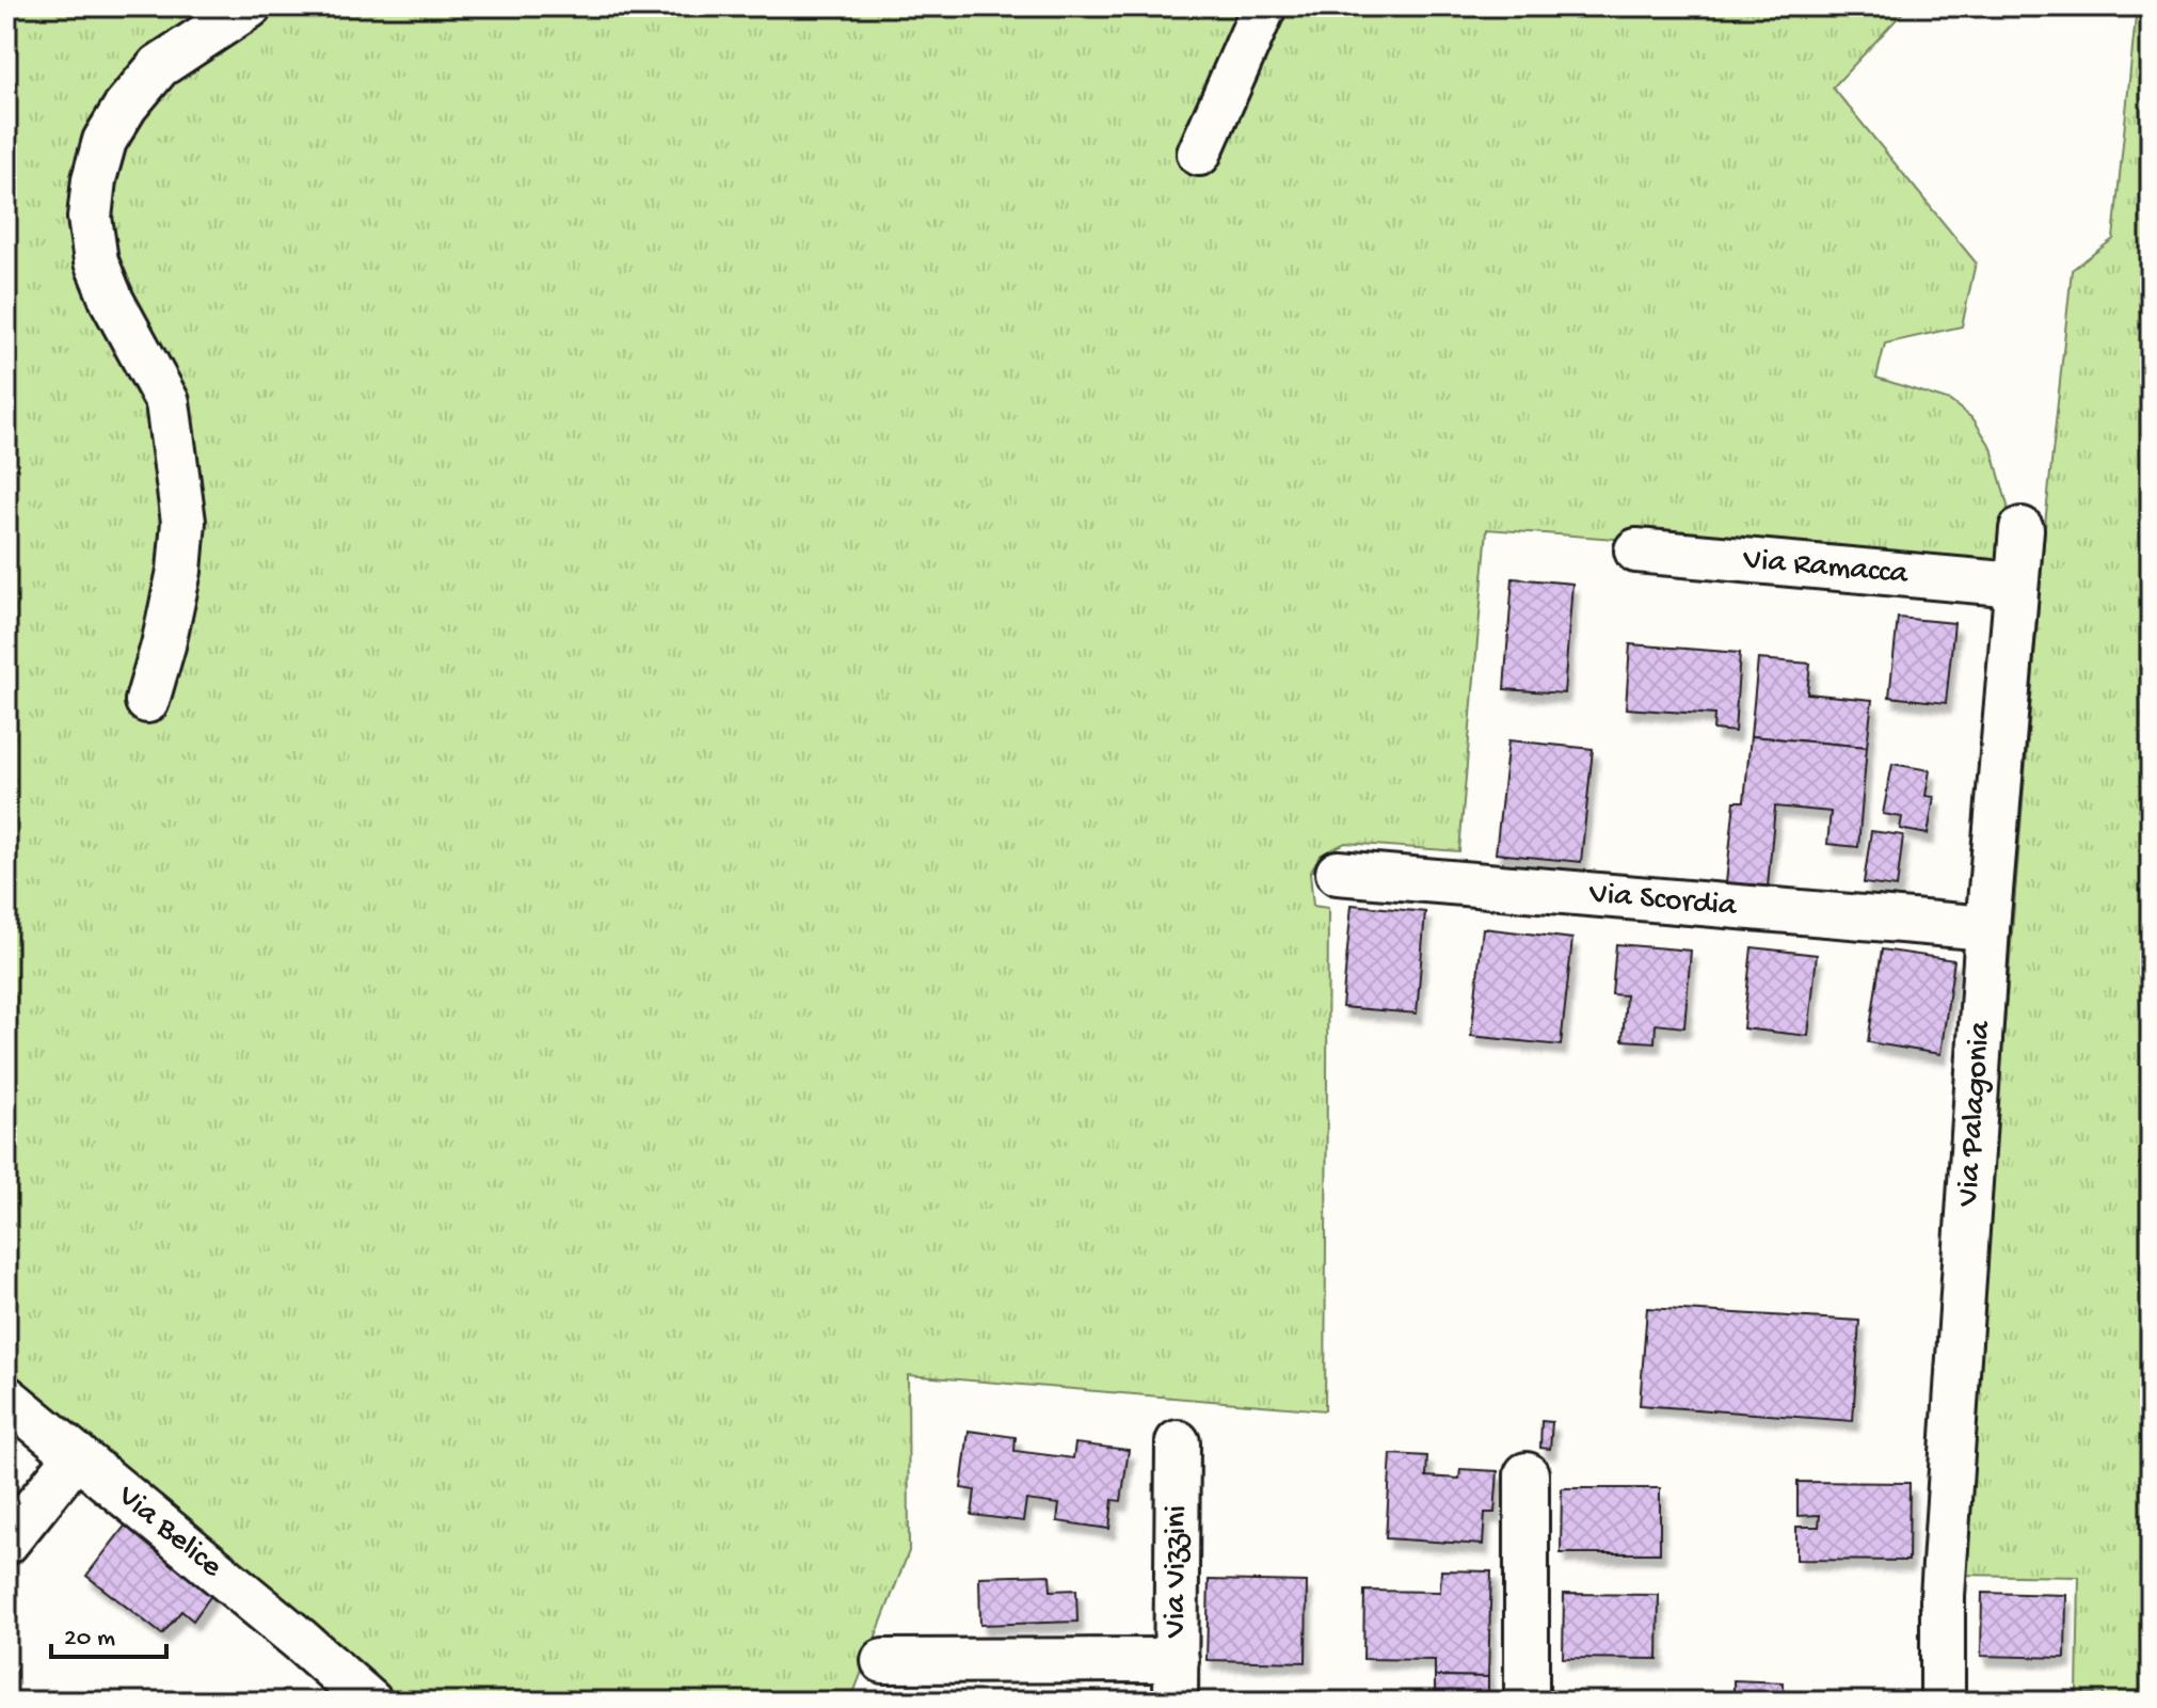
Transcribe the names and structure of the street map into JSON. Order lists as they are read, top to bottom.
{
  "streets": {
    "street": [
      "Via Ramacca",
      "Via Scordia",
      "Via Palagonia",
      "Via Belice",
      "Via Vizzini"
    ]
  },
  "crossings": [
    ["Via Ramacca", "Via Palagonia"],
    ["Via Scordia", "Via Palagonia"]
  ],
  "scale_bar": "20 m"
}
